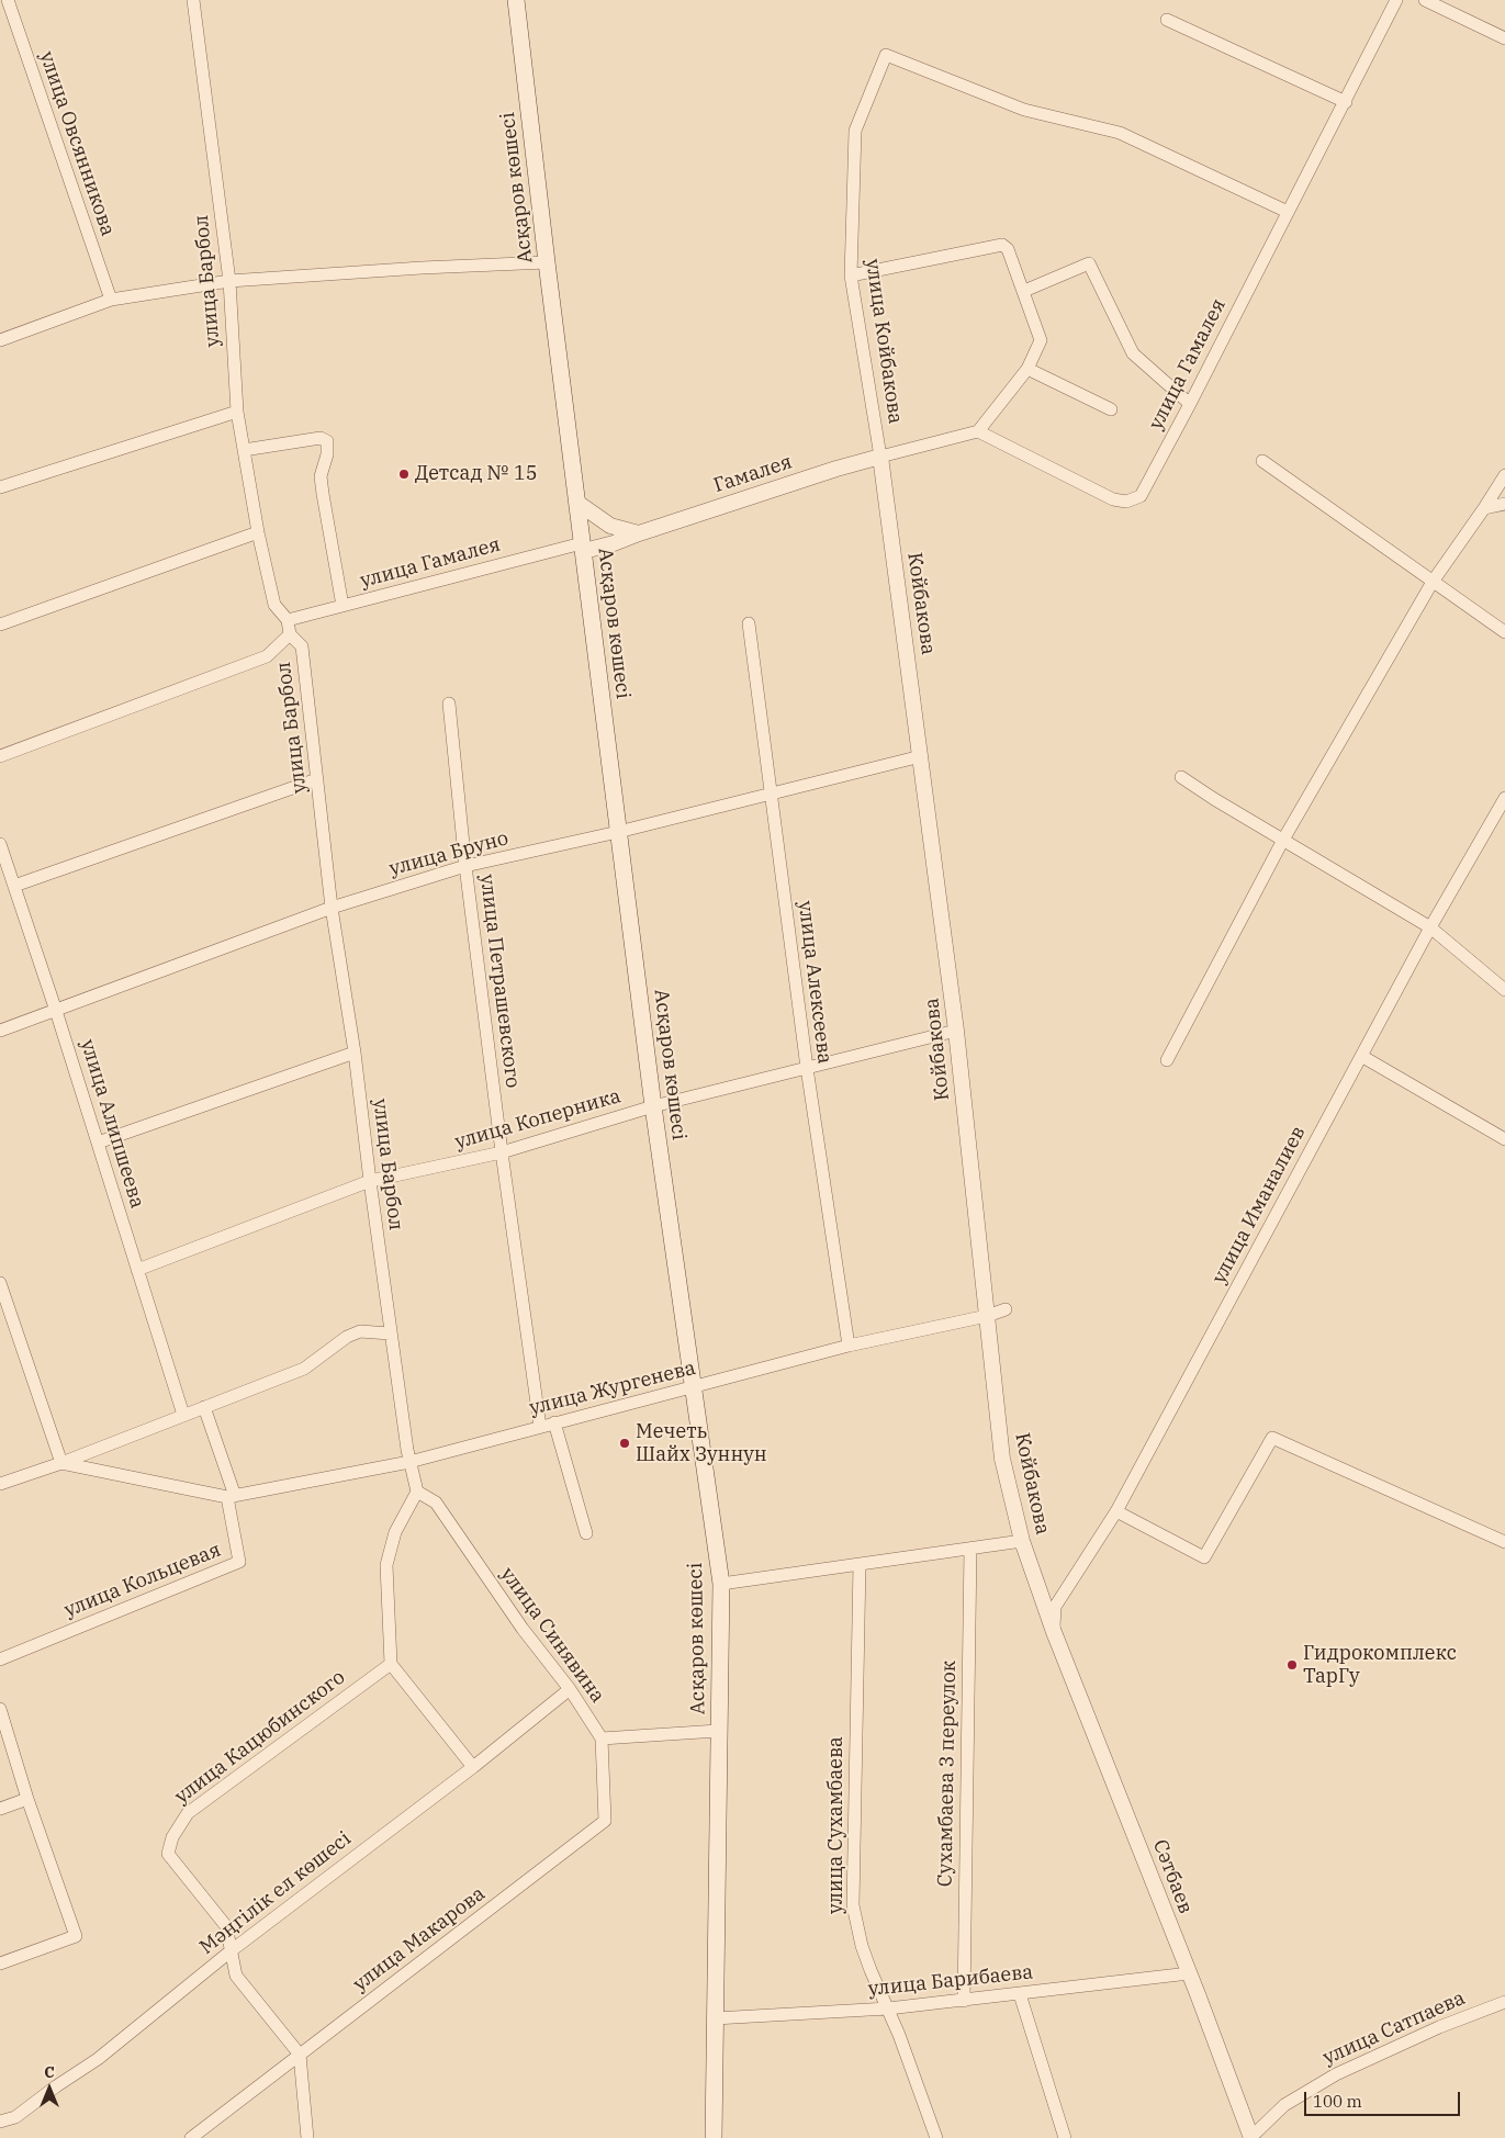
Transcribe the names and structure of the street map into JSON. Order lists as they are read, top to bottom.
{
  "streets": {
    "main road": ["Асқаров көшесі"],
    "street": [
      "улица Овсянникова",
      "улица Барбол",
      "улица Койбакова",
      "улица Гамалея",
      "Гамалея",
      "Койбакова",
      "улица Бруно",
      "улица Петрашевского",
      "улица Алексеева",
      "улица Коперника",
      "улица Алипшеева",
      "улица Иманалиев",
      "улица Жургенева",
      "улица Кольцевая",
      "улица Синявина",
      "улица Кацюбинского",
      "Сухамбаева 3 переулок",
      "улица Сухамбаева",
      "Сәтбаев",
      "Мәңгілік ел көшесі",
      "улица Макарова",
      "улица Барибаева",
      "улица Сатпаева"
    ]
  },
  "crossings": [
    ["Асқаров көшесі", "улица Гамалея"],
    ["Асқаров көшесі", "Гамалея"],
    ["Асқаров көшесі", "улица Бруно"],
    ["Асқаров көшесі", "улица Коперника"],
    ["Асқаров көшесі", "улица Жургенева"],
    ["Асқаров көшесі", "улица Барибаева"],
    ["улица Барбол", "улица Гамалея"],
    ["улица Барбол", "улица Бруно"],
    ["улица Барбол", "улица Коперника"],
    ["улица Барбол", "улица Жургенева"],
    ["улица Койбакова", "улица Гамалея"],
    ["улица Койбакова", "Гамалея"],
    ["улица Койбакова", "Койбакова"],
    ["улица Гамалея", "Гамалея"],
    ["Гамалея", "Койбакова"],
    ["Койбакова", "улица Бруно"],
    ["Койбакова", "улица Коперника"],
    ["Койбакова", "улица Иманалиев"],
    ["Койбакова", "улица Жургенева"],
    ["Койбакова", "Сәтбаев"],
    ["улица Бруно", "улица Петрашевского"],
    ["улица Бруно", "улица Алексеева"],
    ["улица Бруно", "улица Алипшеева"],
    ["улица Петрашевского", "улица Коперника"],
    ["улица Петрашевского", "улица Жургенева"],
    ["улица Алексеева", "улица Коперника"],
    ["улица Алексеева", "улица Жургенева"],
    ["улица Коперника", "улица Алипшеева"],
    ["улица Иманалиев", "Сәтбаев"],
    ["улица Жургенева", "улица Кольцевая"],
    ["улица Синявина", "Мәңгілік ел көшесі"],
    ["улица Синявина", "улица Макарова"],
    ["улица Кацюбинского", "Мәңгілік ел көшесі"],
    ["Сухамбаева 3 переулок", "улица Барибаева"],
    ["улица Сухамбаева", "улица Барибаева"],
    ["Сәтбаев", "улица Барибаева"],
    ["Сәтбаев", "улица Сатпаева"]
  ],
  "places": ["Детсад № 15", "Мечеть Шайх Зуннун", "Гидрокомплекс ТарГу"],
  "scale_bar": "100 m",
  "north": "top"
}
